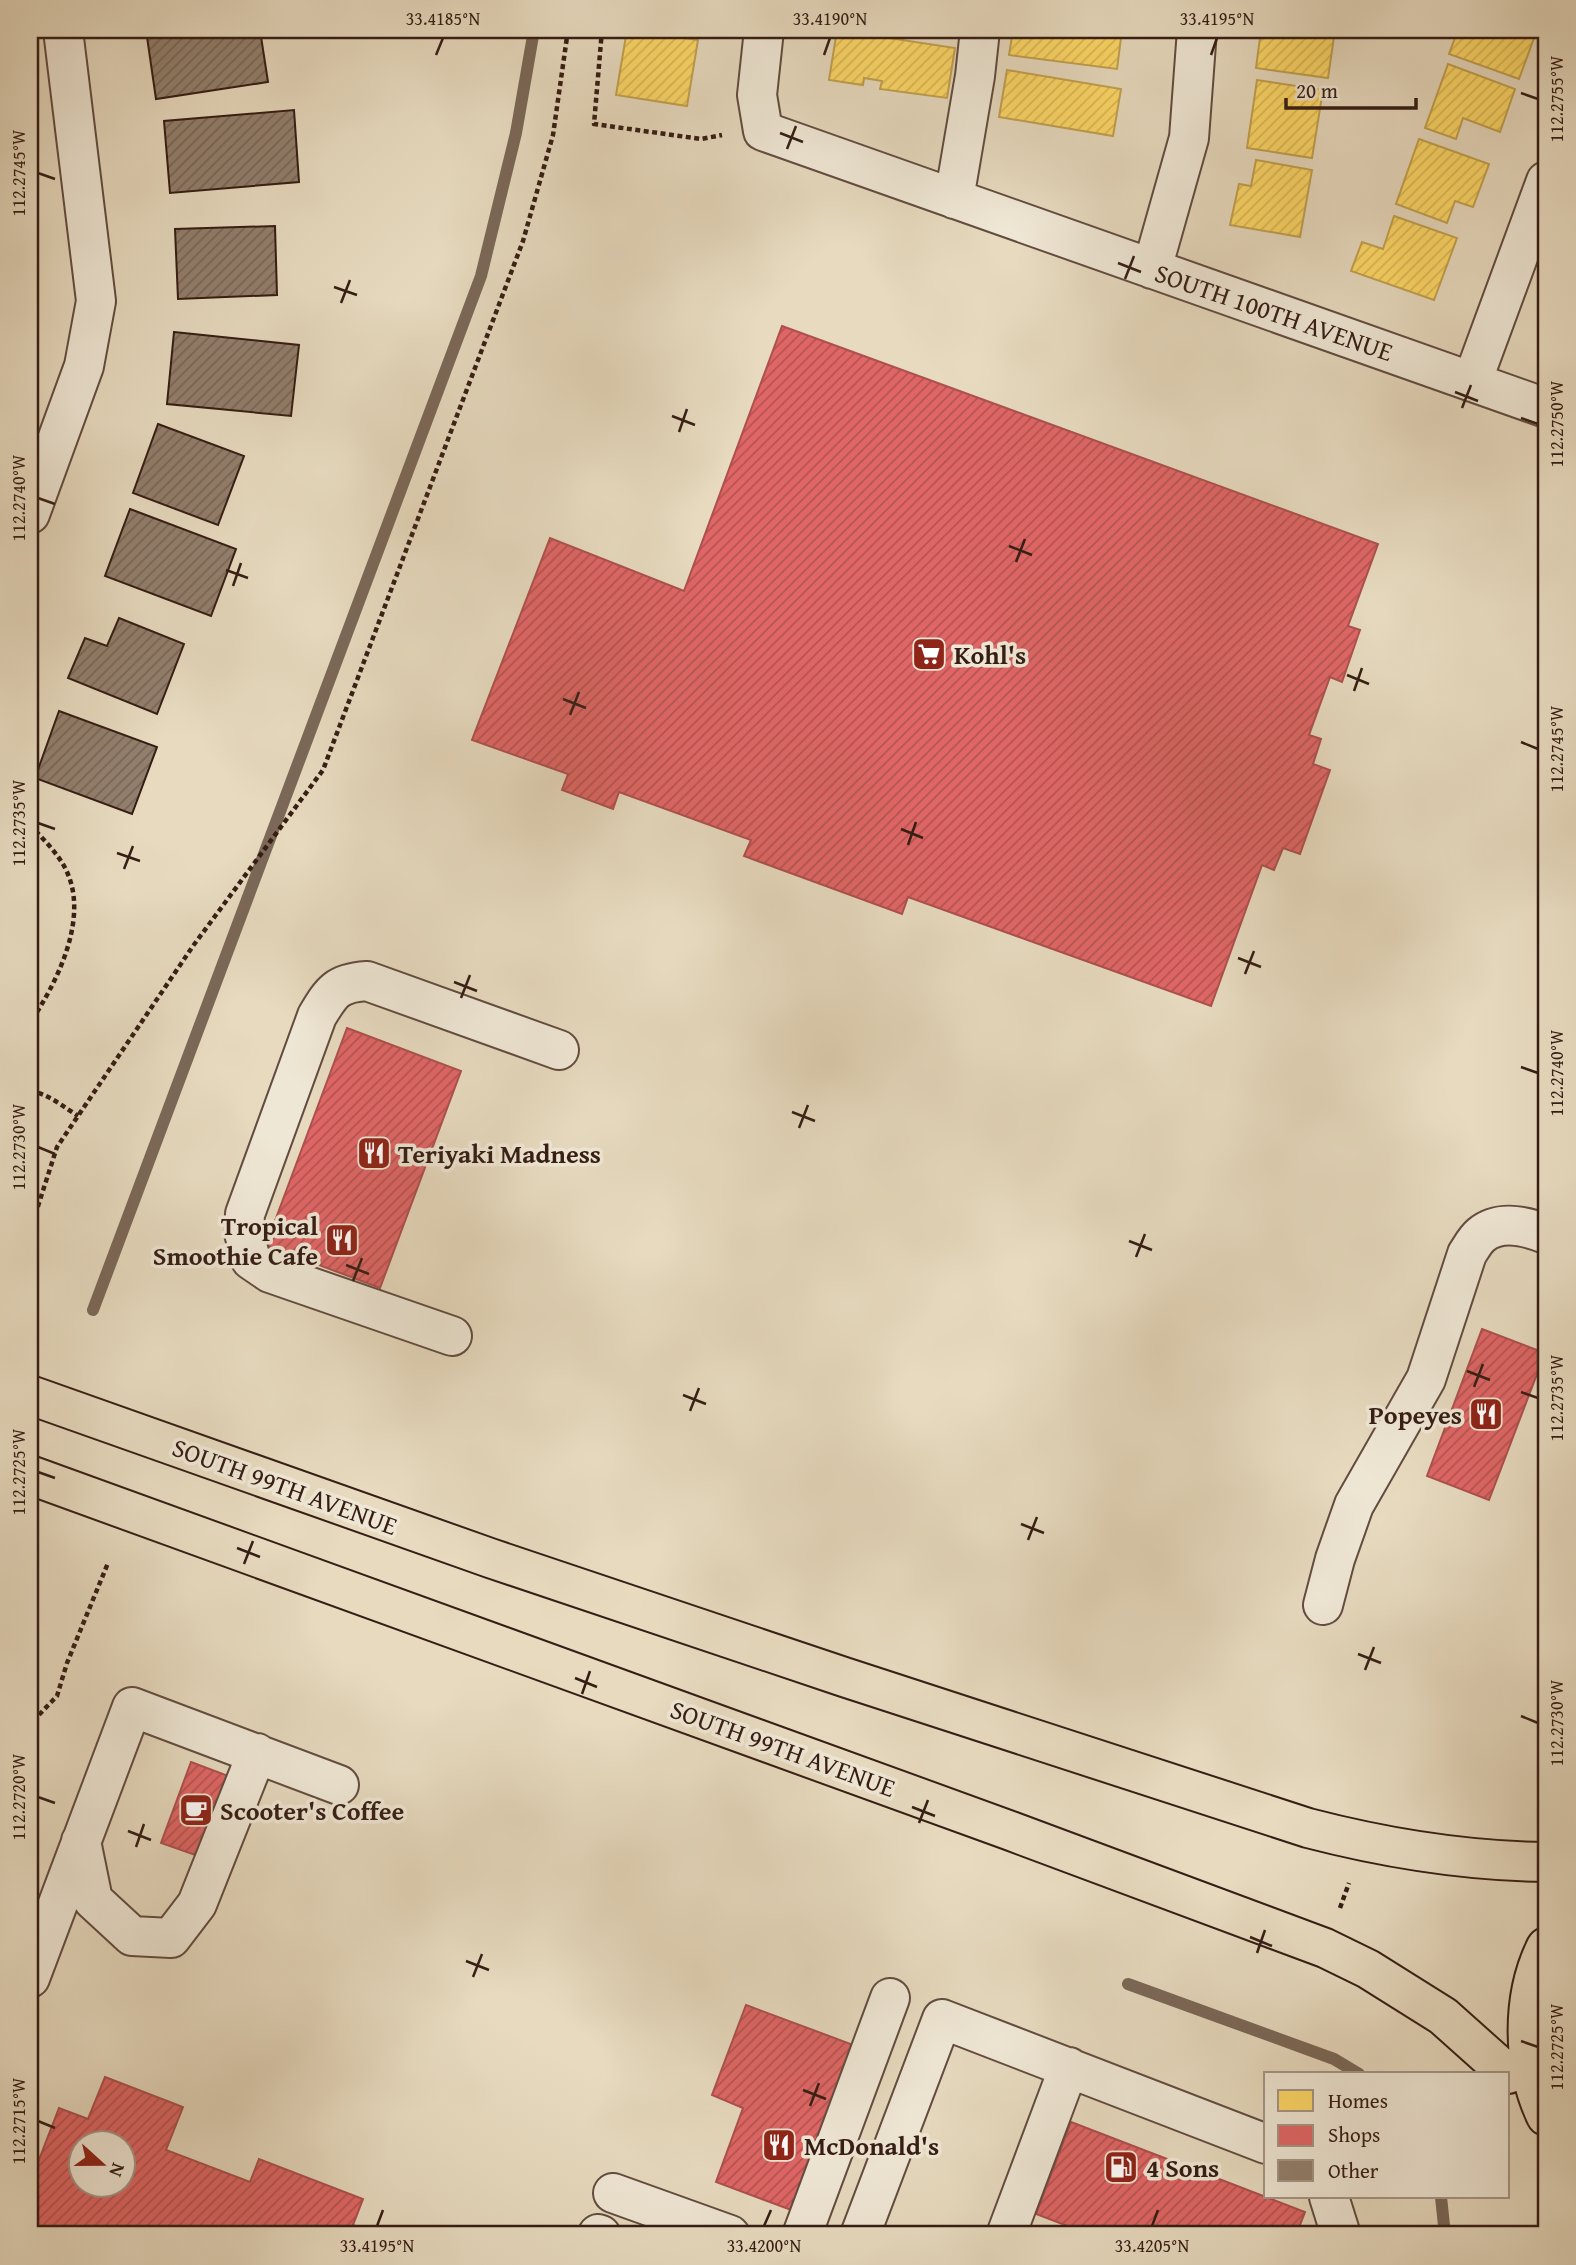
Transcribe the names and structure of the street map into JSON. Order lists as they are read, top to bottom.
{
  "streets": {
    "main road": ["SOUTH 99TH AVENUE"],
    "street": ["SOUTH 100TH AVENUE"]
  },
  "places": {
    "supermarket": ["Kohl's"],
    "restaurant": [
      "Teriyaki Madness",
      "Tropical Smoothie Cafe",
      "Popeyes",
      "McDonald's"
    ],
    "cafe": ["Scooter's Coffee"],
    "fuel station": ["4 Sons"]
  },
  "legend": ["Homes", "Shops", "Other"],
  "scale_bar": "20 m",
  "north": "right",
  "coordinates": [
    "33.4185°N",
    "33.4190°N",
    "33.4195°N",
    "112.2755°W",
    "112.2745°W",
    "112.2750°W",
    "112.2740°W",
    "112.2735°W",
    "112.2730°W",
    "112.2725°W",
    "112.2720°W",
    "112.2715°W",
    "33.4200°N",
    "33.4205°N"
  ]
}
